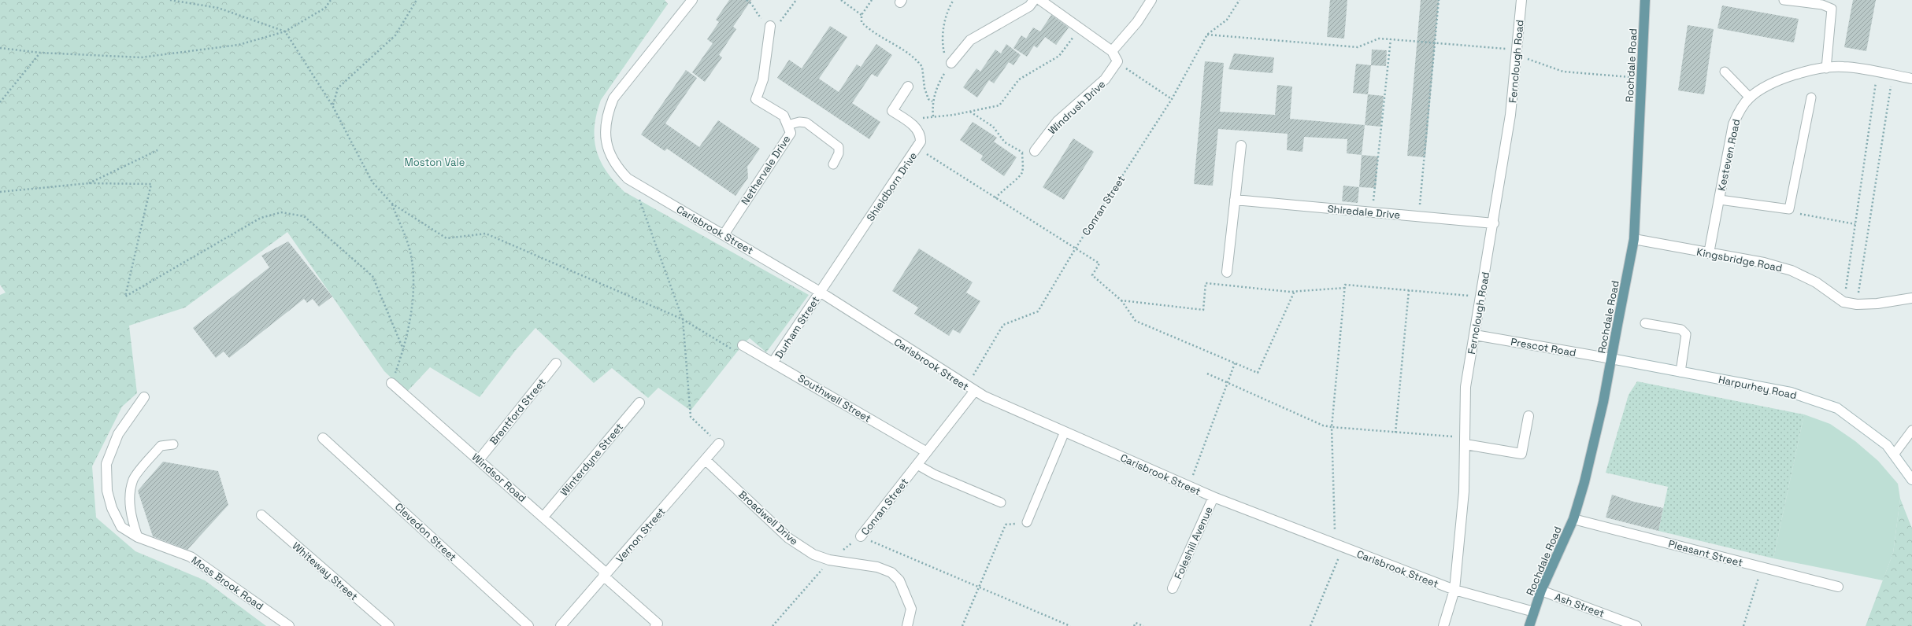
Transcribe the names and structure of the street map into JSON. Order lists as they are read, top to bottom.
{
  "streets": {
    "main road": ["Rochdale Road"],
    "street": [
      "Fernclough Road",
      "Windrush Drive",
      "Kesteven Road",
      "Nethervale Drive",
      "Shieldborn Drive",
      "Conran Street",
      "Shiredale Drive",
      "Carisbrook Street",
      "Kingsbridge Road",
      "Durham Street",
      "Prescot Road",
      "Harpurhey Road",
      "Southwell Street",
      "Brentford Street",
      "Winterdyne Street",
      "Windsor Road",
      "Broadwell Drive",
      "Clevedon Street",
      "Vernon Street",
      "Foleshill Avenue",
      "Pleasant Street",
      "Whiteway Street",
      "Moss Brook Road",
      "Ash Street"
    ]
  },
  "crossings": [
    ["Fernclough Road", "Shiredale Drive"],
    ["Fernclough Road", "Carisbrook Street"],
    ["Fernclough Road", "Prescot Road"],
    ["Rochdale Road", "Carisbrook Street"],
    ["Rochdale Road", "Kingsbridge Road"],
    ["Rochdale Road", "Prescot Road"],
    ["Rochdale Road", "Harpurhey Road"],
    ["Rochdale Road", "Pleasant Street"],
    ["Rochdale Road", "Ash Street"],
    ["Kesteven Road", "Kingsbridge Road"],
    ["Nethervale Drive", "Carisbrook Street"],
    ["Shieldborn Drive", "Carisbrook Street"],
    ["Shieldborn Drive", "Durham Street"],
    ["Conran Street", "Carisbrook Street"],
    ["Conran Street", "Southwell Street"],
    ["Conran Street", "Broadwell Drive"],
    ["Carisbrook Street", "Durham Street"],
    ["Carisbrook Street", "Foleshill Avenue"],
    ["Durham Street", "Southwell Street"],
    ["Prescot Road", "Harpurhey Road"],
    ["Brentford Street", "Windsor Road"],
    ["Winterdyne Street", "Windsor Road"],
    ["Windsor Road", "Vernon Street"],
    ["Broadwell Drive", "Vernon Street"]
  ],
  "parks": ["Moston Vale"]
}
